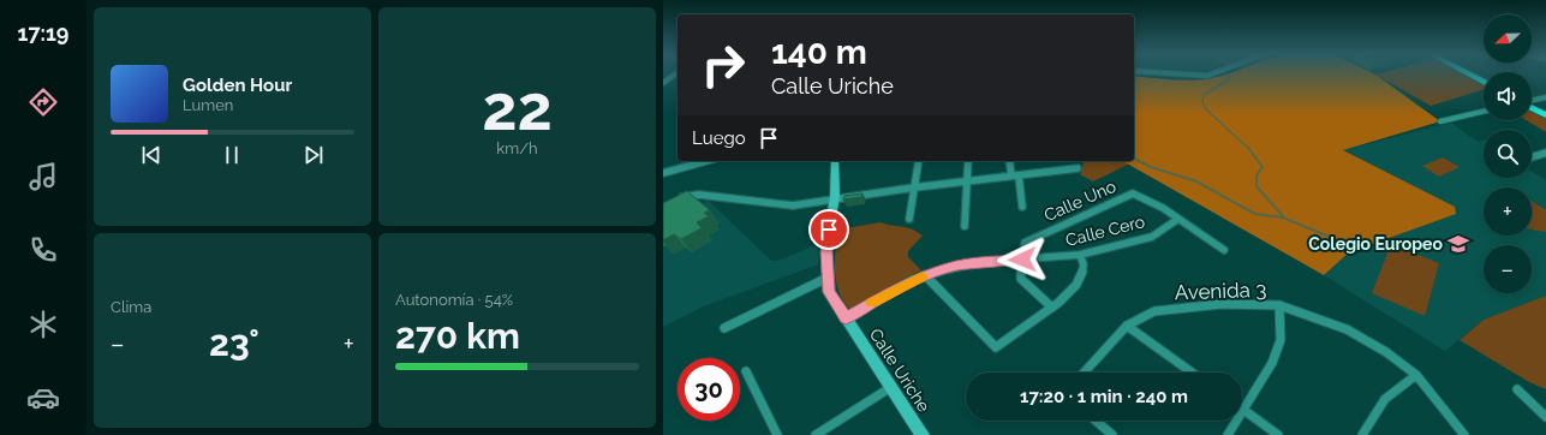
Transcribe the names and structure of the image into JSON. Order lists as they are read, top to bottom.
{
  "streets": {
    "main road": ["Calle Uriche"],
    "street": ["Calle Uno", "Calle Cero", "Avenida 3"]
  },
  "crossings": [
    ["Calle Uno", "Calle Cero"],
    ["Calle Cero", "Calle Uriche"]
  ],
  "places": {
    "school or university": ["Colegio Europeo"]
  },
  "north": "left",
  "page": {
    "tabs": "17:19",
    "tile": [
      ["22", "km/h"],
      "Clima",
      ["Autonomía · 54%", "270 km"]
    ],
    "map_buttons": ["+", "−"],
    "turn": ["140 m", "Calle Uriche"],
    "song": ["Golden Hour", "Lumen"],
    "then": "Luego",
    "heat": ["−", "23°", "+"],
    "limit": "30",
    "trip": "17:20 · 1 min · 240 m"
  }
}
